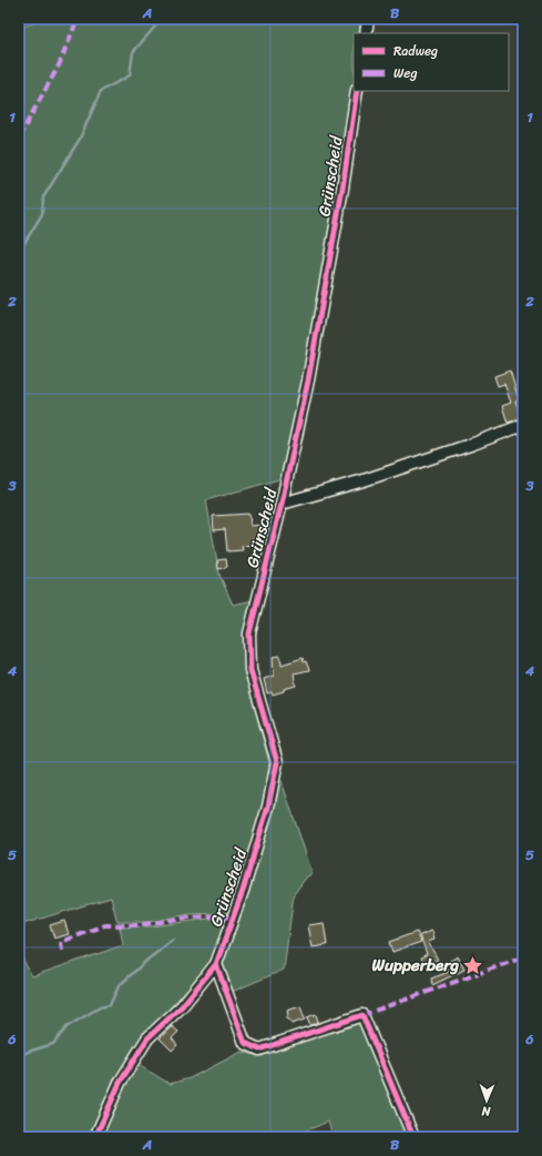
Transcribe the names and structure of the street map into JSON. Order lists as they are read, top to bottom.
{
  "streets": {
    "street": ["Grünscheid"]
  },
  "places": {
    "place": ["Wupperberg"]
  },
  "legend": ["Radweg", "Weg"],
  "north": "bottom",
  "grid": {
    "columns": ["A", "B"],
    "rows": [
      "1",
      "2",
      "3",
      "4",
      "5",
      "6"
    ]
  }
}
